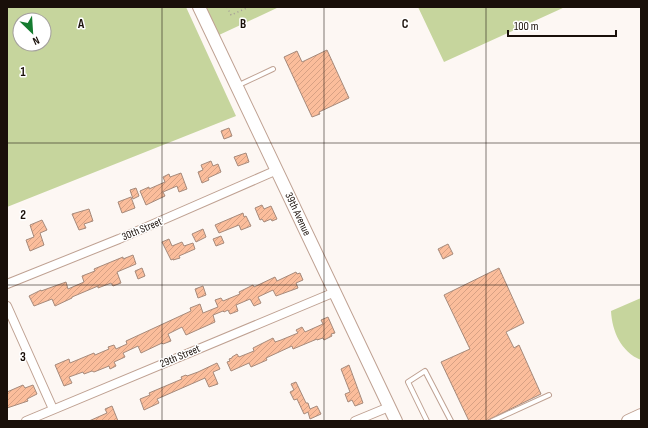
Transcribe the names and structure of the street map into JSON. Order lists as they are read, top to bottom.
{
  "streets": {
    "street": ["39th Avenue", "30th Street", "29th Street"]
  },
  "crossings": [
    ["39th Avenue", "30th Street"],
    ["39th Avenue", "29th Street"]
  ],
  "scale_bar": "100 m",
  "north": "bottom right",
  "grid": {
    "columns": ["A", "B", "C"],
    "rows": ["1", "2", "3"]
  }
}
